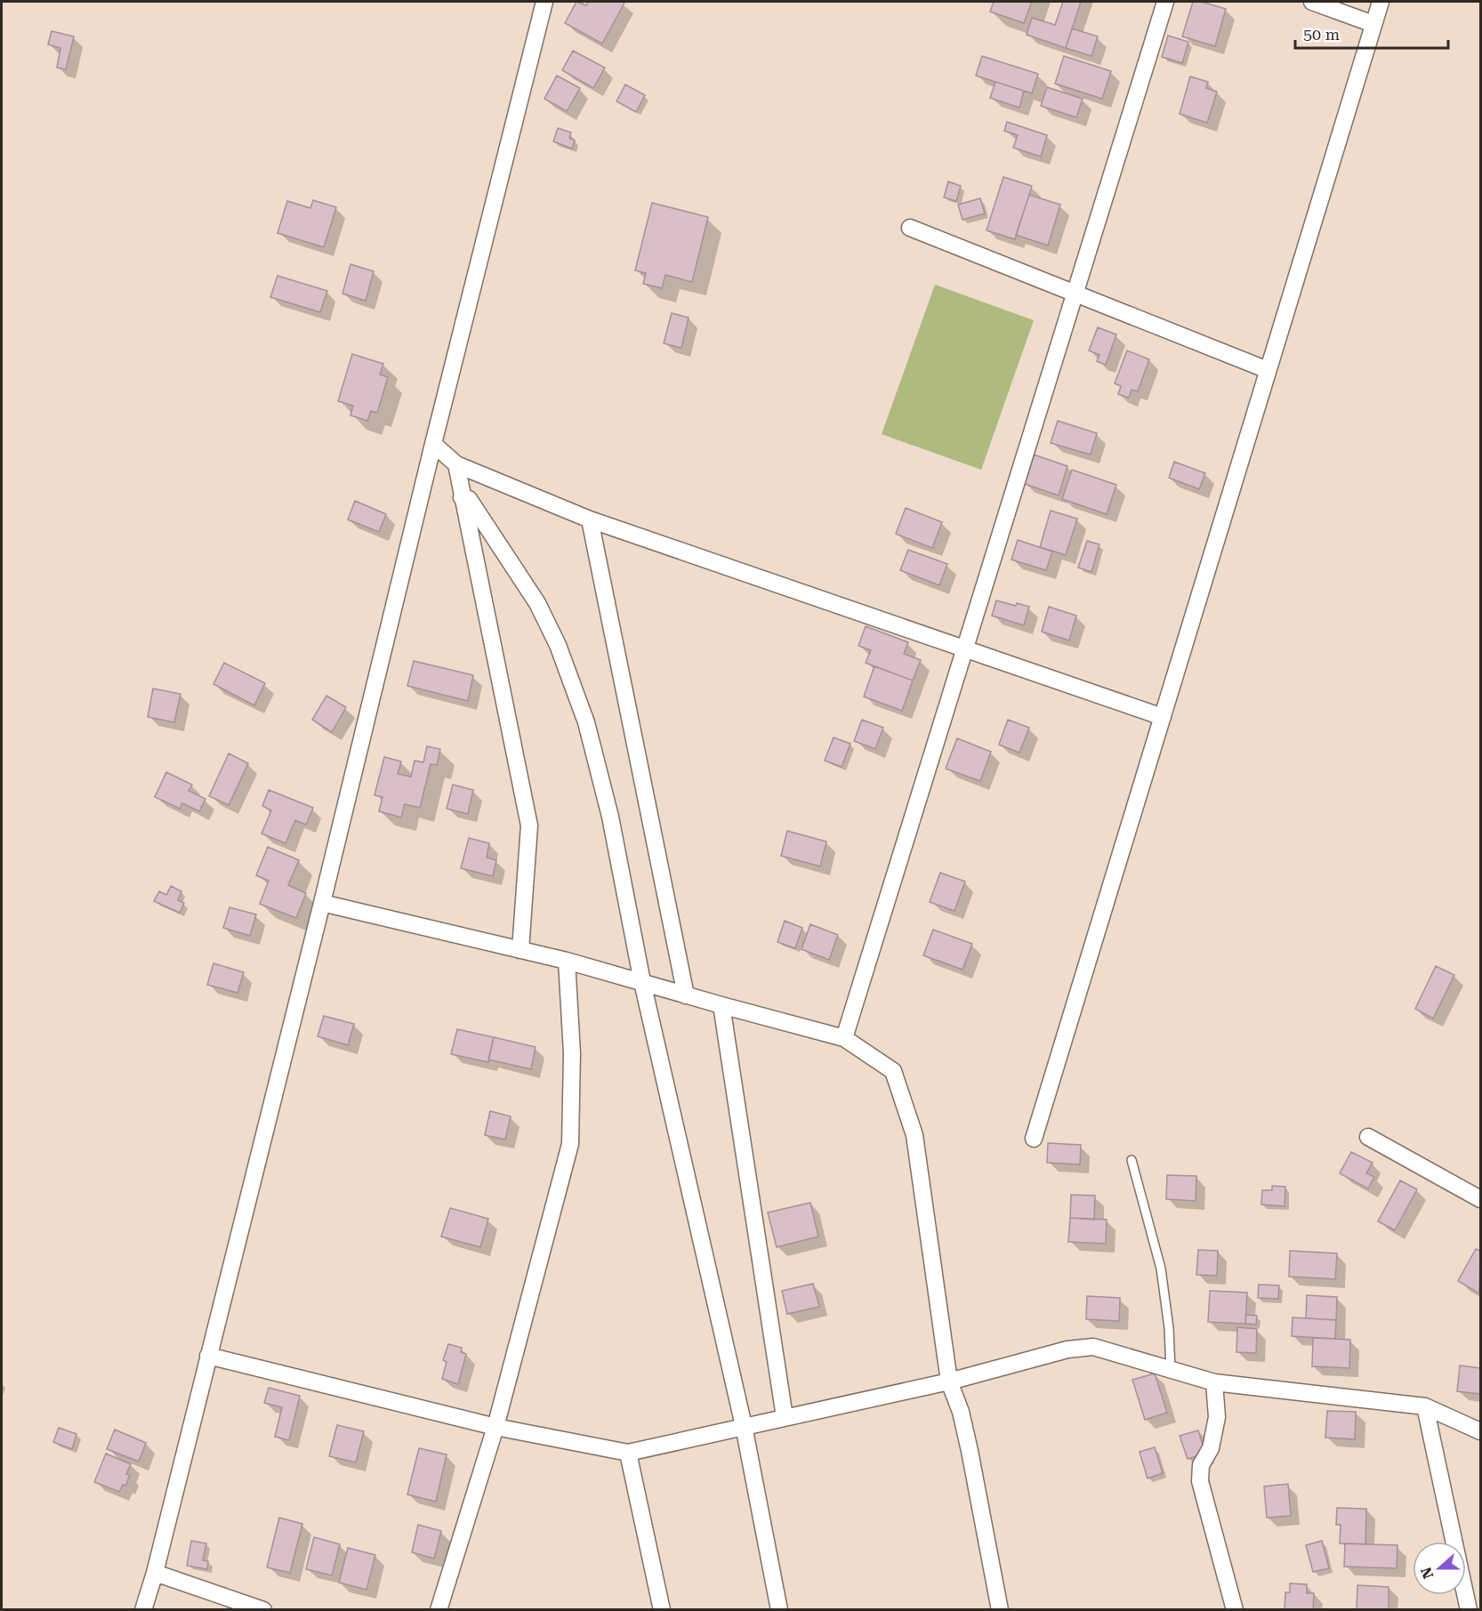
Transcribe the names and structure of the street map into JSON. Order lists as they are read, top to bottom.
{
  "scale_bar": "50 m",
  "north": "left"
}
